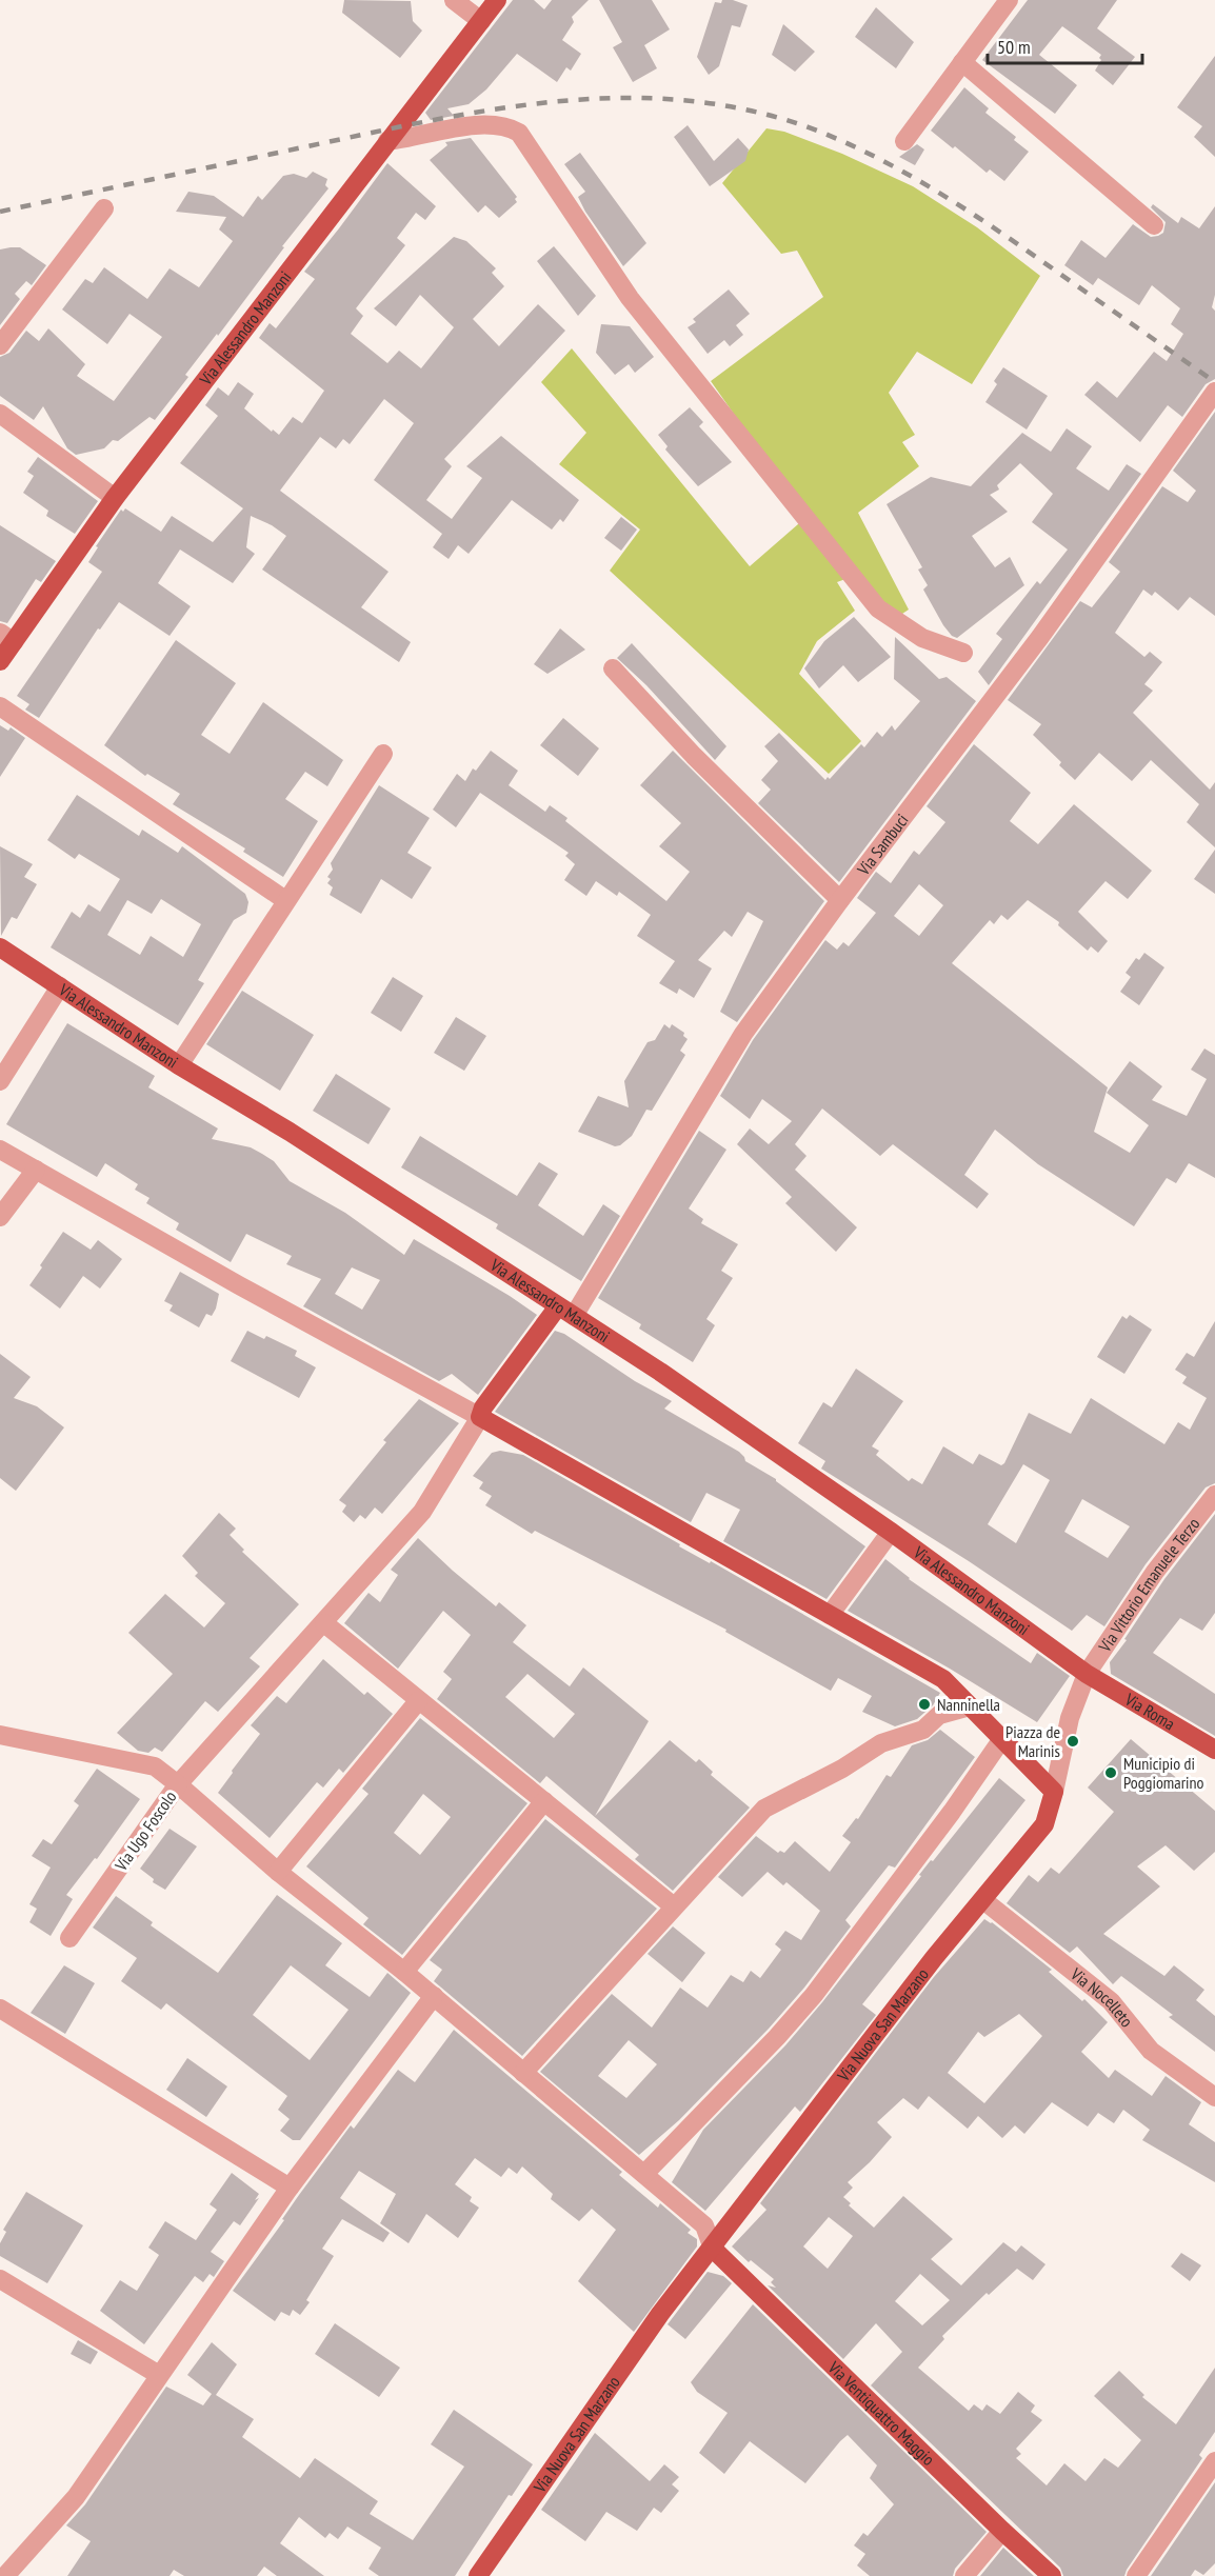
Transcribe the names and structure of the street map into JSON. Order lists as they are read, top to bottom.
{
  "streets": {
    "main road": [
      "Via Alessandro Manzoni",
      "Via Roma",
      "Via Nuova San Marzano",
      "Via Ventiquattro Maggio"
    ],
    "street": [
      "Via Sambuci",
      "Via Vittorio Emanuele Terzo",
      "Via Ugo Foscolo",
      "Via Nocelleto"
    ]
  },
  "crossings": [
    ["Via Alessandro Manzoni", "Via Sambuci"],
    ["Via Alessandro Manzoni", "Via Vittorio Emanuele Terzo"],
    ["Via Alessandro Manzoni", "Via Roma"],
    ["Via Vittorio Emanuele Terzo", "Via Roma"],
    ["Via Vittorio Emanuele Terzo", "Via Nuova San Marzano"],
    ["Via Nocelleto", "Via Nuova San Marzano"],
    ["Via Nuova San Marzano", "Via Ventiquattro Maggio"]
  ],
  "places": ["Nanninella", "Piazza de Marinis", "Municipio di Poggiomarino"],
  "scale_bar": "50 m"
}
